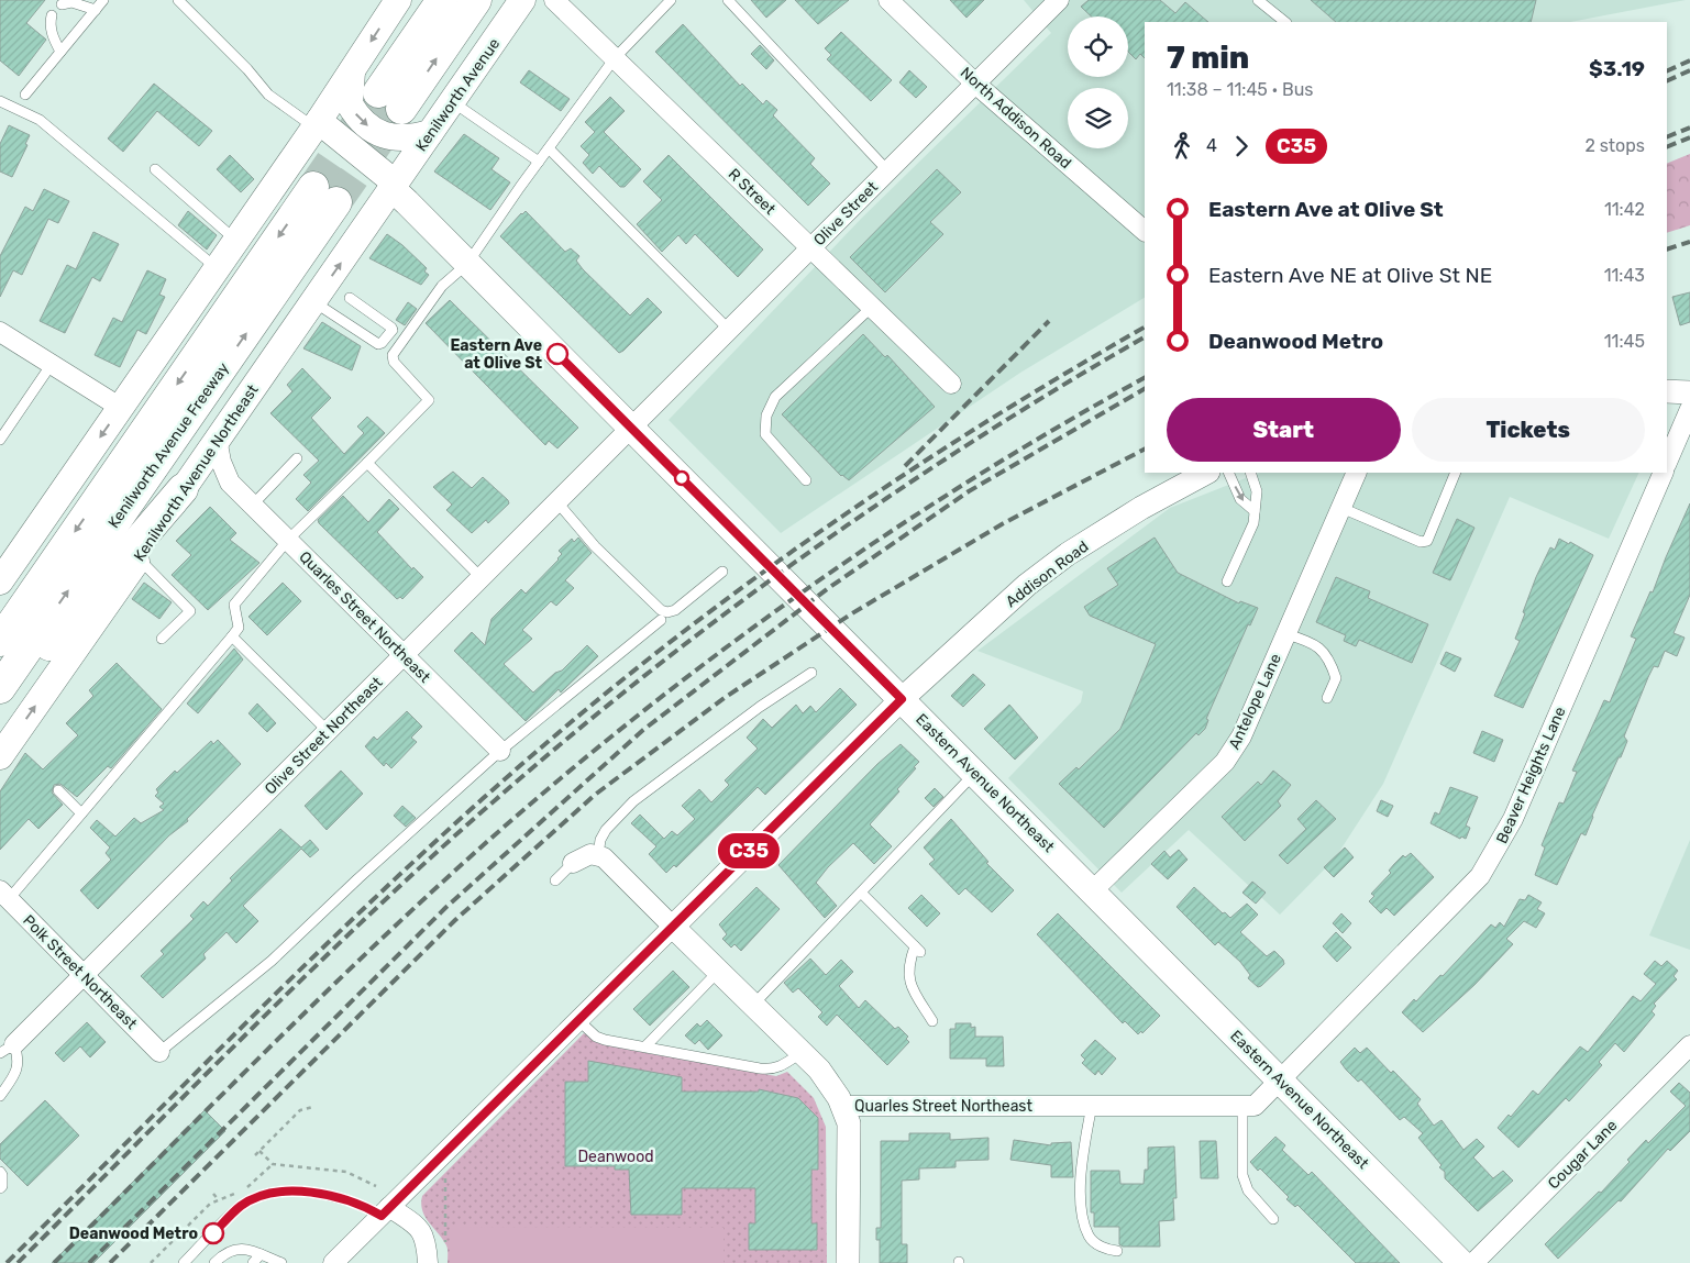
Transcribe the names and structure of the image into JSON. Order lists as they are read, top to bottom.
{
  "streets": {
    "highway": ["Kenilworth Avenue Freeway"],
    "main road": ["Kenilworth Avenue", "Kenilworth Avenue Northeast", "Eastern Avenue Northeast"],
    "street": [
      "North Addison Road",
      "R Street",
      "Olive Street",
      "Addison Road",
      "Quarles Street Northeast",
      "Antelope Lane",
      "Olive Street Northeast",
      "Beaver Heights Lane",
      "Polk Street Northeast",
      "Cougar Lane"
    ]
  },
  "crossings": [
    ["Kenilworth Avenue", "Kenilworth Avenue Northeast"],
    ["Kenilworth Avenue", "Eastern Avenue Northeast"],
    ["North Addison Road", "Olive Street"],
    ["R Street", "Olive Street"],
    ["Olive Street", "Olive Street Northeast"],
    ["Olive Street", "Eastern Avenue Northeast"],
    ["Kenilworth Avenue Northeast", "Quarles Street Northeast"],
    ["Kenilworth Avenue Northeast", "Eastern Avenue Northeast"],
    ["Addison Road", "Quarles Street Northeast"],
    ["Addison Road", "Eastern Avenue Northeast"],
    ["Quarles Street Northeast", "Olive Street Northeast"],
    ["Quarles Street Northeast", "Beaver Heights Lane"],
    ["Quarles Street Northeast", "Eastern Avenue Northeast"],
    ["Antelope Lane", "Eastern Avenue Northeast"],
    ["Olive Street Northeast", "Eastern Avenue Northeast"],
    ["Olive Street Northeast", "Polk Street Northeast"],
    ["Beaver Heights Lane", "Eastern Avenue Northeast"]
  ],
  "parks": ["Deanwood"],
  "places": ["Eastern Ave at Olive St", "Deanwood Metro"],
  "lines": ["bus line C35"],
  "page": {
    "on_map": "C35",
    "heading": ["7 min", "11:38 – 11:45 · Bus", "$3.19"],
    "legs": ["4", "C35", "2 stops"],
    "list": [
      {
        "name": "Eastern Ave at Olive St",
        "value": "11:42"
      },
      {
        "name": "Eastern Ave NE at Olive St NE",
        "value": "11:43"
      },
      {
        "name": "Deanwood Metro",
        "value": "11:45"
      }
    ],
    "buttons": ["Start", "Tickets"]
  }
}
